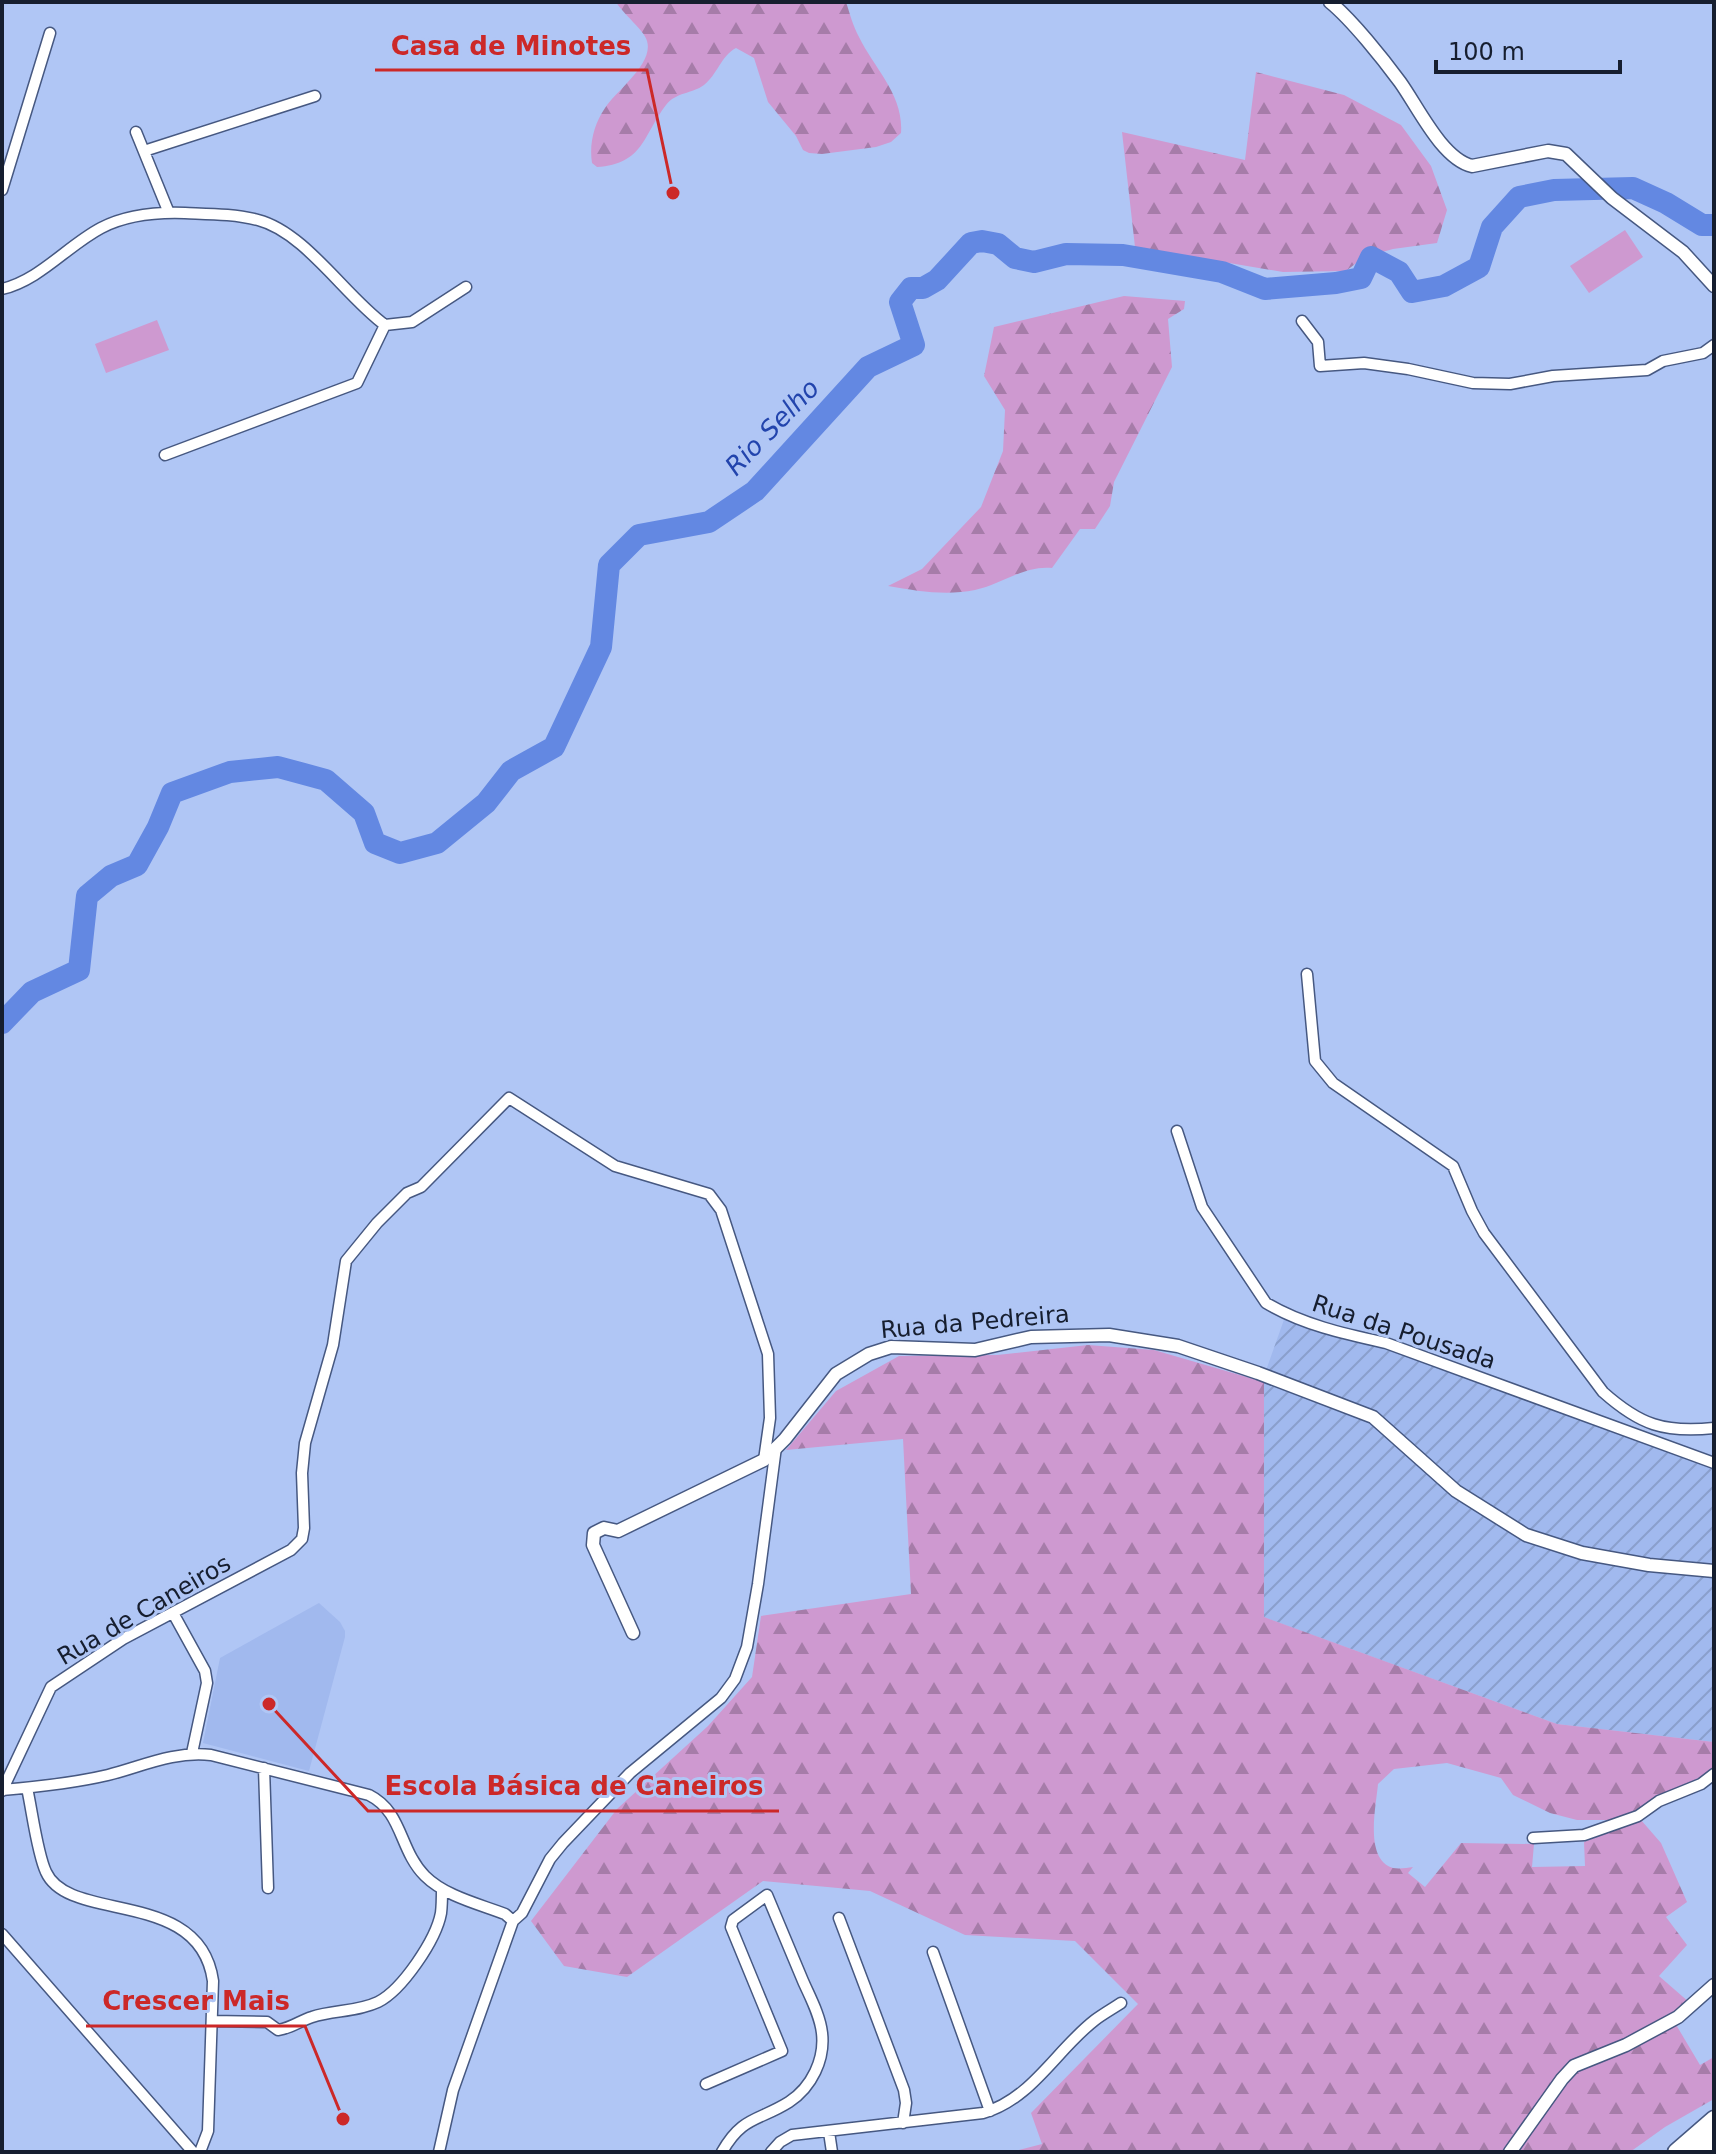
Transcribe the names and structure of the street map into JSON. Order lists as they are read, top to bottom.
{
  "streets": {
    "street": ["Rua da Pedreira", "Rua da Pousada", "Rua de Caneiros"]
  },
  "crossings": [
    ["Rua da Pedreira", "Rua de Caneiros"]
  ],
  "water": ["Rio Selho"],
  "places": ["Casa de Minotes", "Escola Básica de Caneiros", "Crescer Mais"],
  "scale_bar": "100 m"
}
